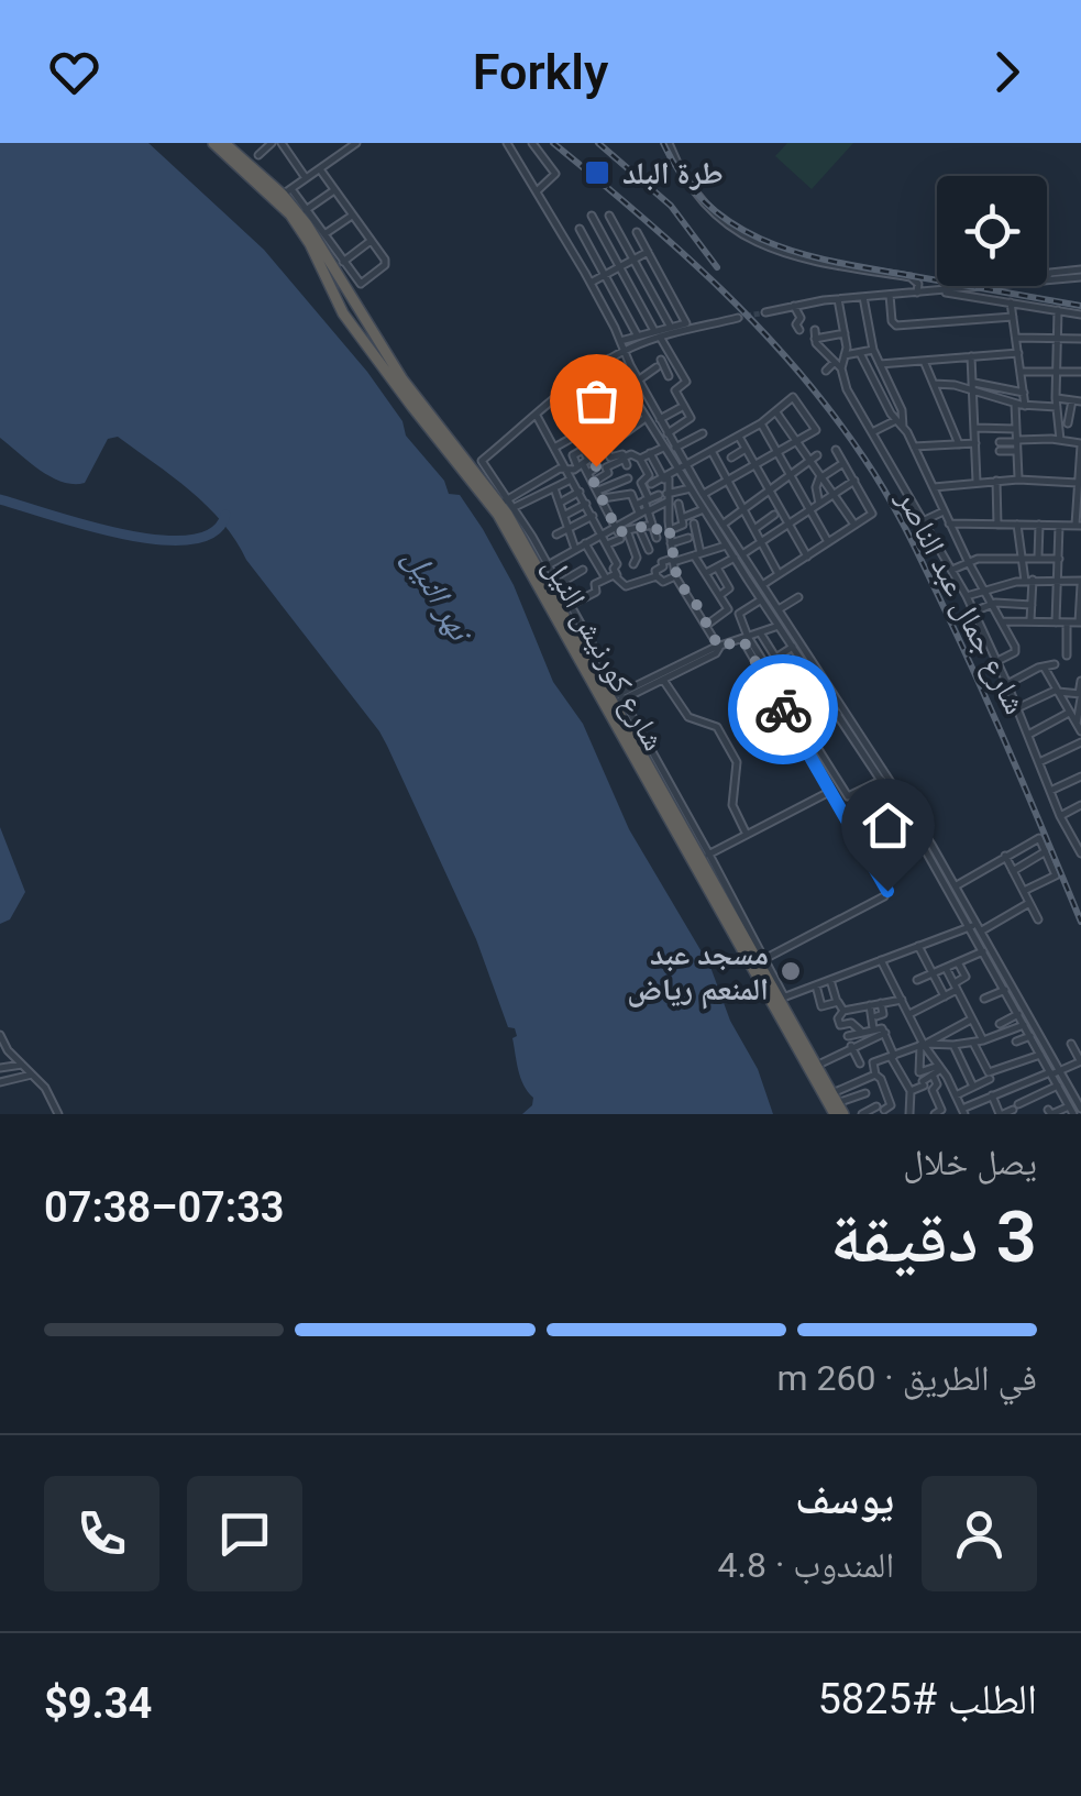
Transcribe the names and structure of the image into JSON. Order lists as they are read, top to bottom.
{
  "streets": {
    "highway": ["شارع كورنيش النيل"],
    "street": ["شارع جمال عبد الناصر"]
  },
  "water": ["نهر النيل"],
  "places": {
    "transit": ["طرة البلد"],
    "other": ["مسجد عبد المنعم رياض"]
  },
  "page": {
    "header": "Forkly",
    "heading": ["3 دقيقة", "يصل خلال", "07:33–07:38"],
    "panel": [
      "يوسف",
      "المندوب · 4.8",
      "الطلب #5825",
      "$9.34"
    ],
    "bar": "في الطريق · 260 m"
  }
}
